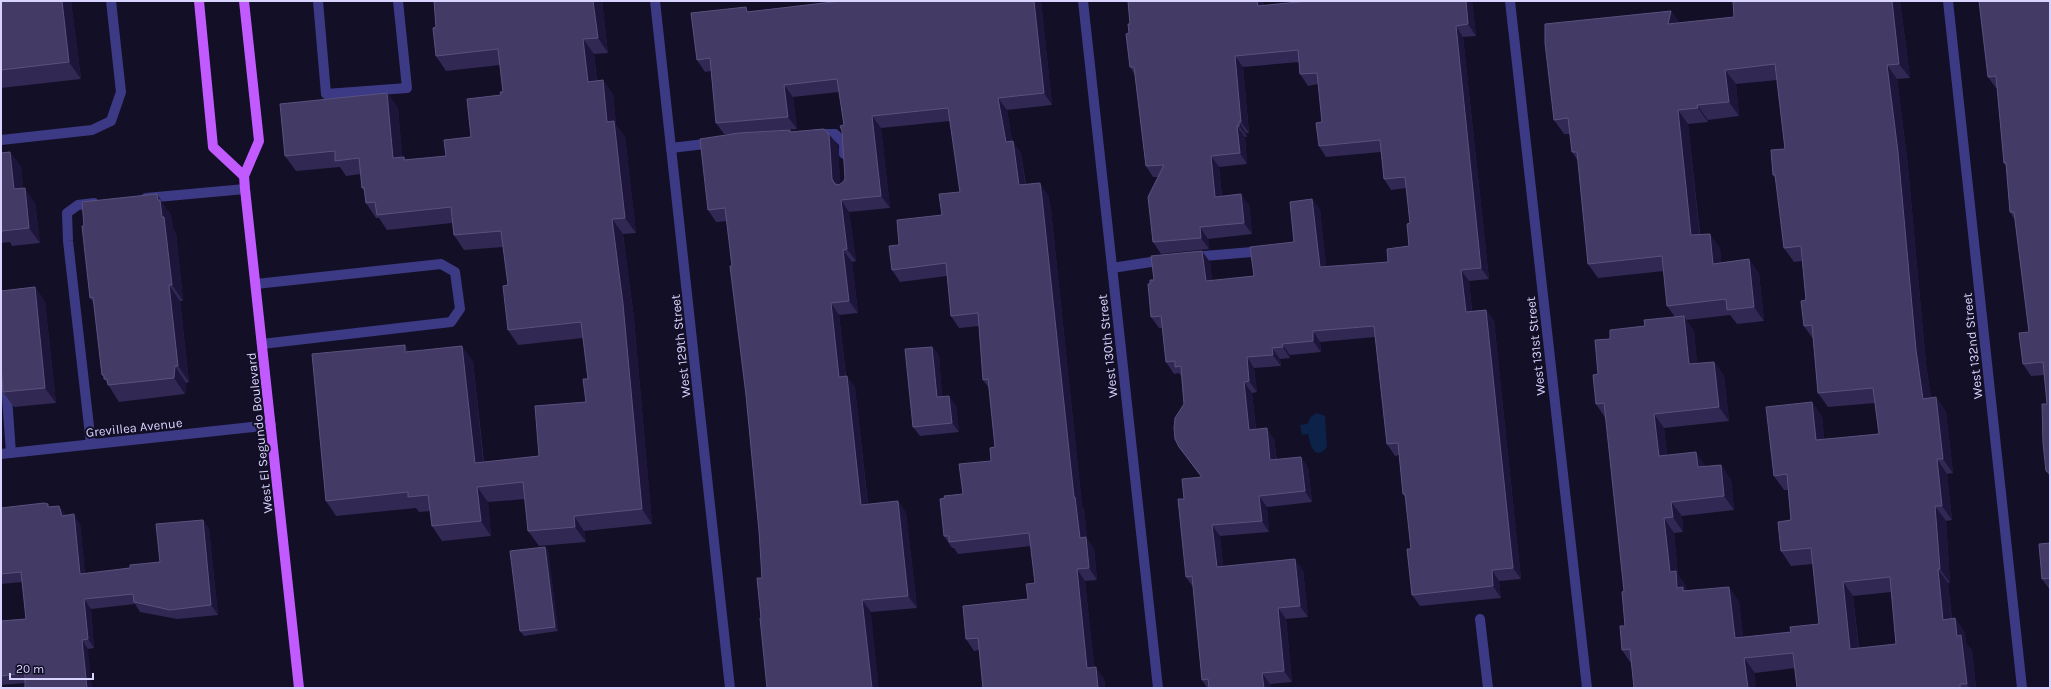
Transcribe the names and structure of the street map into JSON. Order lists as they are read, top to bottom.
{
  "streets": {
    "main road": ["West El Segundo Boulevard"],
    "street": [
      "West 129th Street",
      "West 130th Street",
      "West 131st Street",
      "West 132nd Street",
      "Grevillea Avenue"
    ]
  },
  "crossings": [
    ["Grevillea Avenue", "West El Segundo Boulevard"]
  ],
  "scale_bar": "20 m"
}
